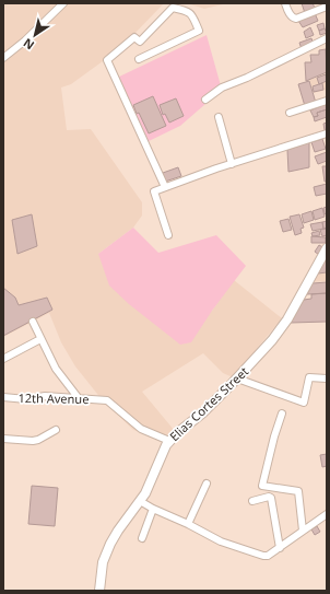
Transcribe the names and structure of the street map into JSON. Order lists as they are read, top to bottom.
{
  "streets": {
    "street": ["12th Avenue", "Elias Cortes Street"]
  },
  "crossings": [
    ["12th Avenue", "Elias Cortes Street"]
  ],
  "north": "bottom left"
}
